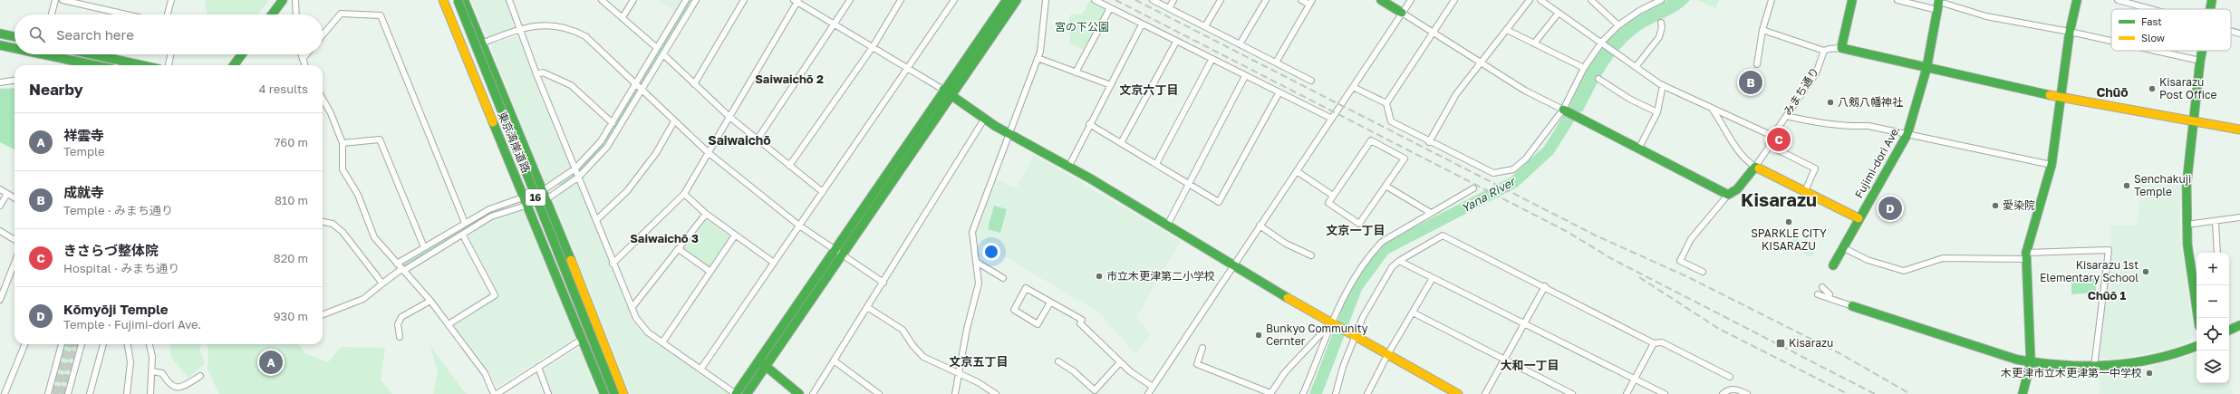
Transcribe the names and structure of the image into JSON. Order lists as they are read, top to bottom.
{
  "streets": {
    "main road": ["東京湾岸道路", "Fujimi-dori Ave.", "16"],
    "street": ["みまち通り"]
  },
  "districts": [
    "Saiwaichō 2",
    "文京六丁目",
    "Chūō",
    "Saiwaichō",
    "Kisarazu",
    "文京一丁目",
    "Saiwaichō 3",
    "Chūō 1",
    "文京五丁目",
    "大和一丁目"
  ],
  "water": ["Yana River"],
  "parks": ["宮の下公園"],
  "places": {
    "other": [
      "Kisarazu Post Office",
      "八剱八幡神社",
      "Senchakuji Temple",
      "愛染院",
      "SPARKLE CITY KISARAZU",
      "Kisarazu 1st Elementary School",
      "市立木更津第二小学校",
      "Bunkyo Community Cernter",
      "木更津市立木更津第一中学校"
    ],
    "transit": ["Kisarazu"]
  },
  "legend": ["Fast", "Slow"],
  "page": {
    "search": "Search here",
    "heading": ["Nearby", "4 results"],
    "pins": [
      "B",
      "C",
      "D",
      "A"
    ],
    "list": [
      {
        "mark": "A",
        "name": "祥雲寺",
        "note": "Temple",
        "value": "760 m"
      },
      {
        "mark": "B",
        "name": "成就寺",
        "note": "Temple · みまち通り",
        "value": "810 m"
      },
      {
        "mark": "C",
        "name": "きさらづ整体院",
        "note": "Hospital · みまち通り",
        "value": "820 m"
      },
      {
        "mark": "D",
        "name": "Kōmyōji Temple",
        "note": "Temple · Fujimi-dori Ave.",
        "value": "930 m"
      }
    ],
    "map_buttons": ["+", "−"]
  }
}
